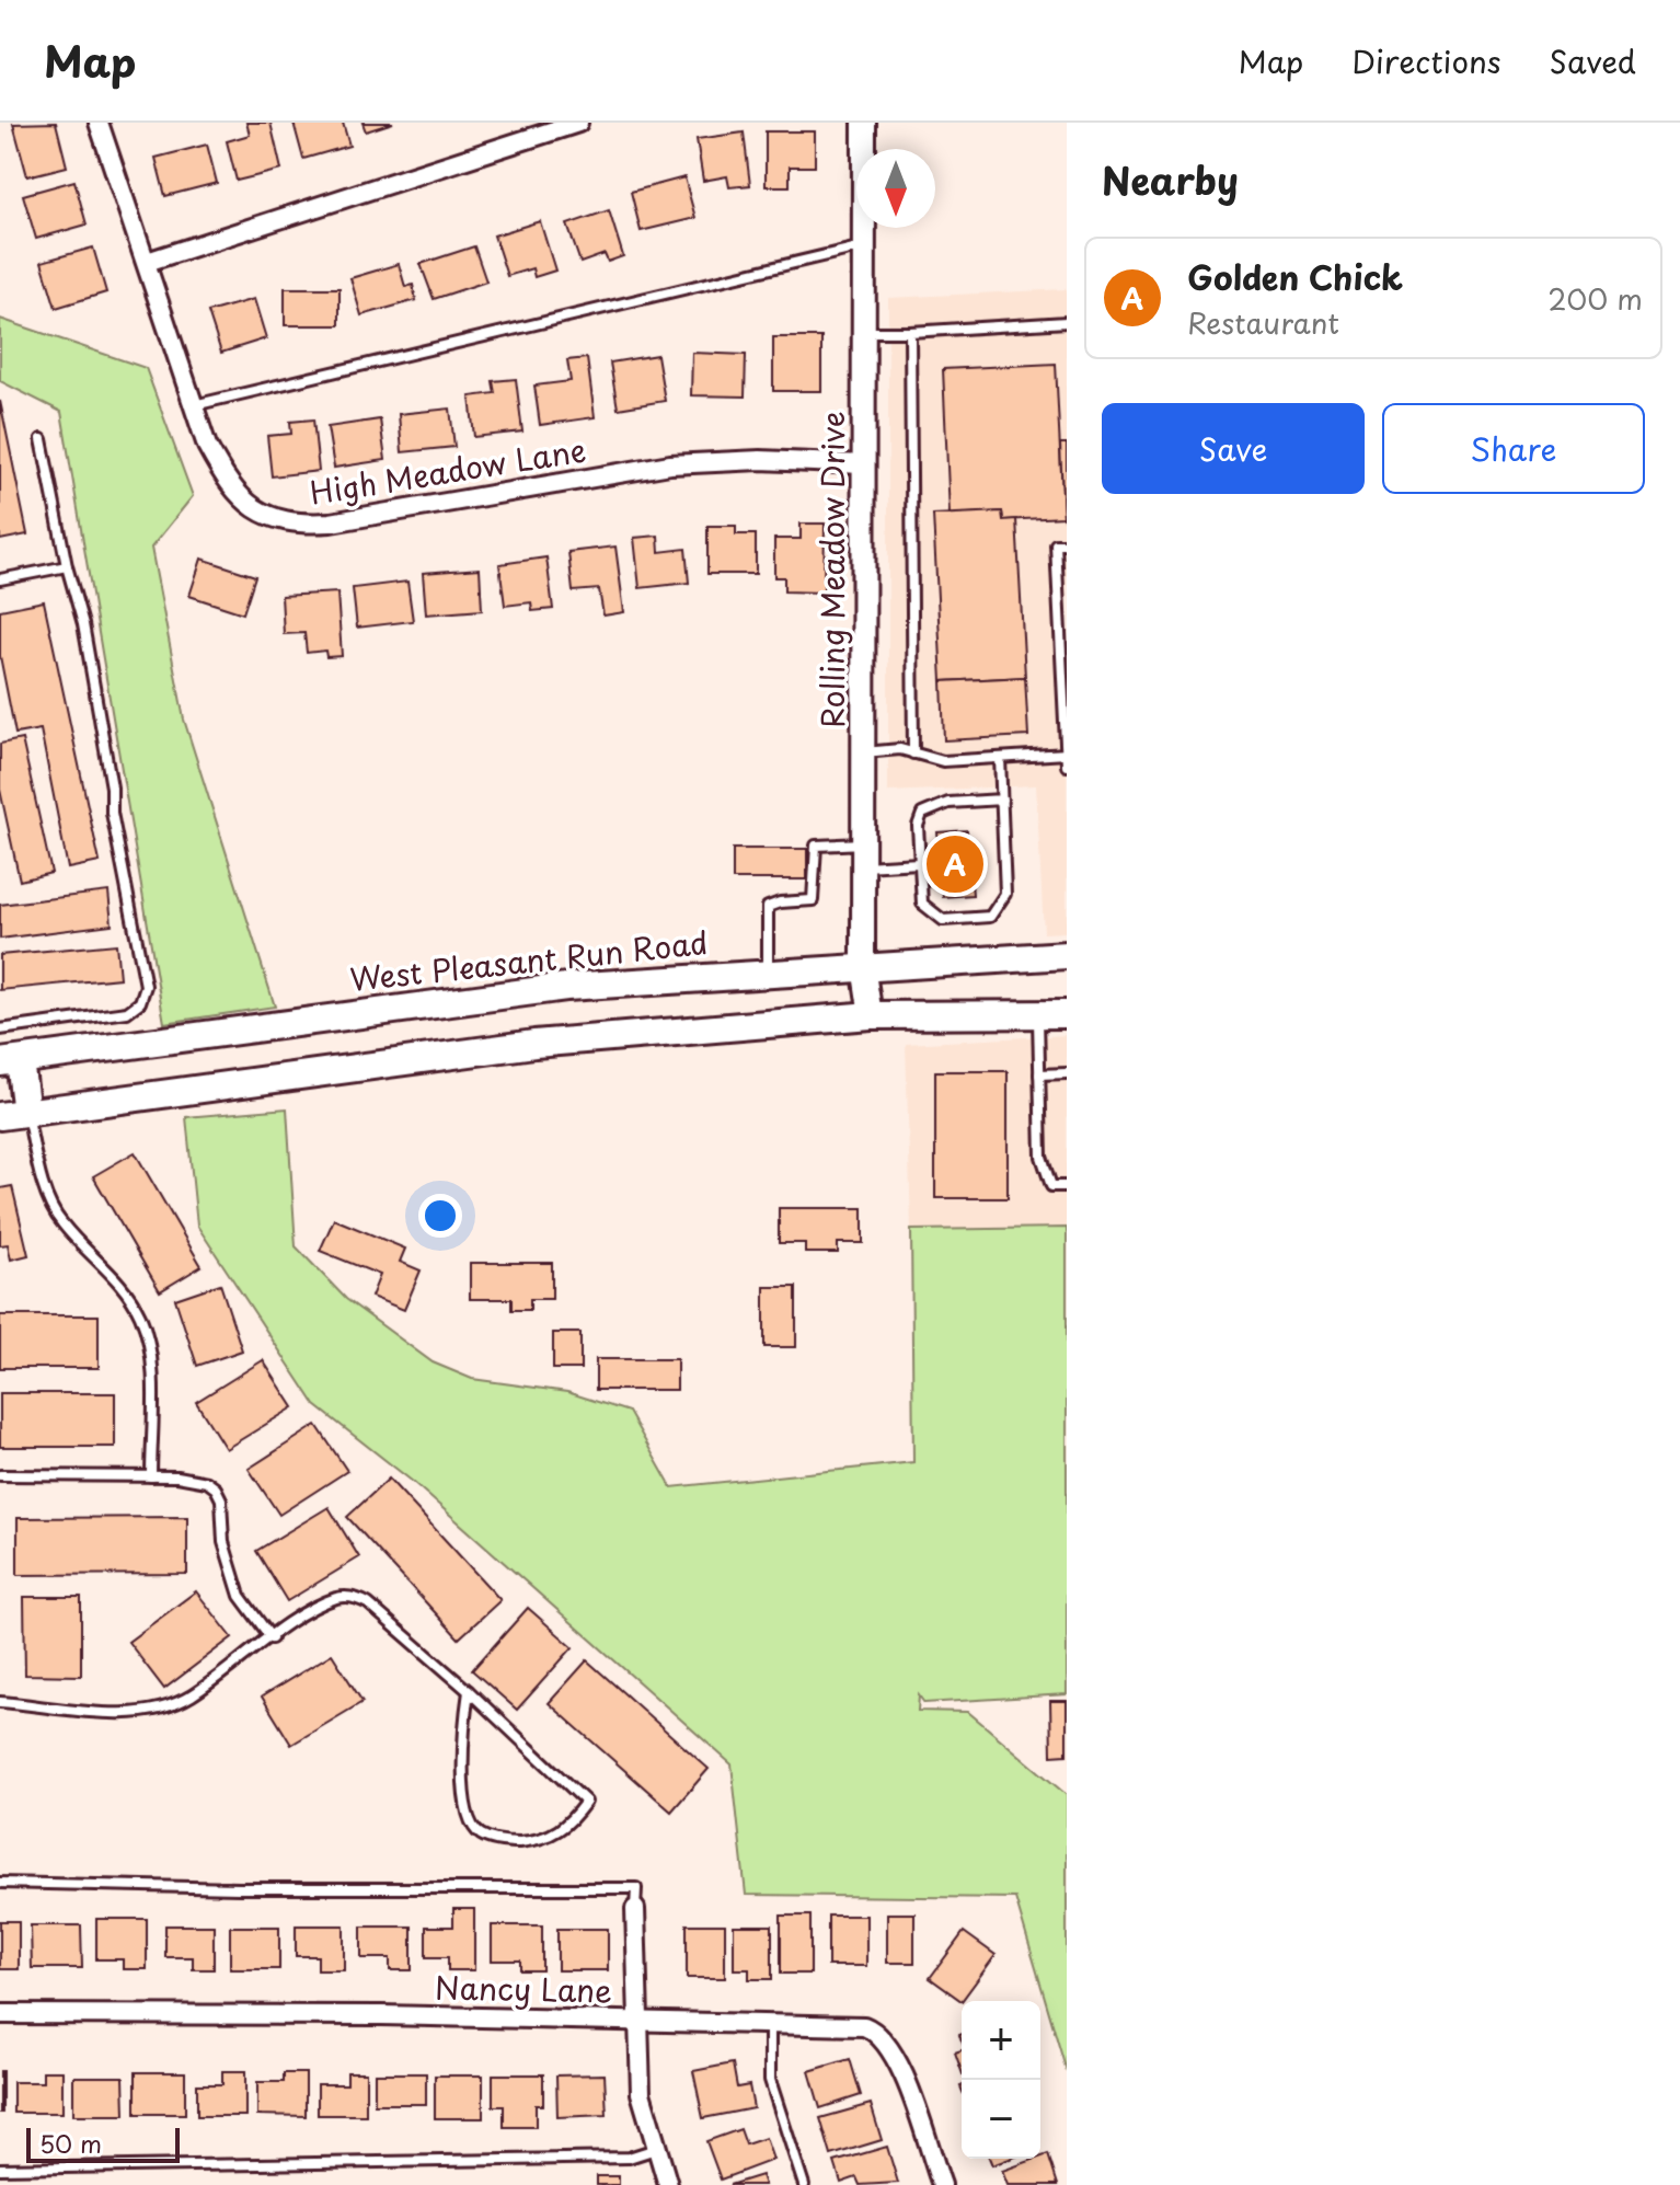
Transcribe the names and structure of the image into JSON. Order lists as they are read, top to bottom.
{
  "streets": {
    "main road": ["West Pleasant Run Road"],
    "street": ["High Meadow Lane", "Rolling Meadow Drive", "Nancy Lane"]
  },
  "crossings": [
    ["High Meadow Lane", "Rolling Meadow Drive"],
    ["Rolling Meadow Drive", "West Pleasant Run Road"]
  ],
  "scale_bar": "50 m",
  "north": "bottom",
  "page": {
    "header": "Map",
    "nav": ["Map", "Directions", "Saved"],
    "heading": "Nearby",
    "list": [
      {
        "mark": "A",
        "name": "Golden Chick",
        "note": "Restaurant",
        "value": "200 m"
      }
    ],
    "buttons": ["Save", "Share"],
    "pins": "A",
    "map_buttons": ["+", "−"],
    "scale": "50 m"
  }
}
